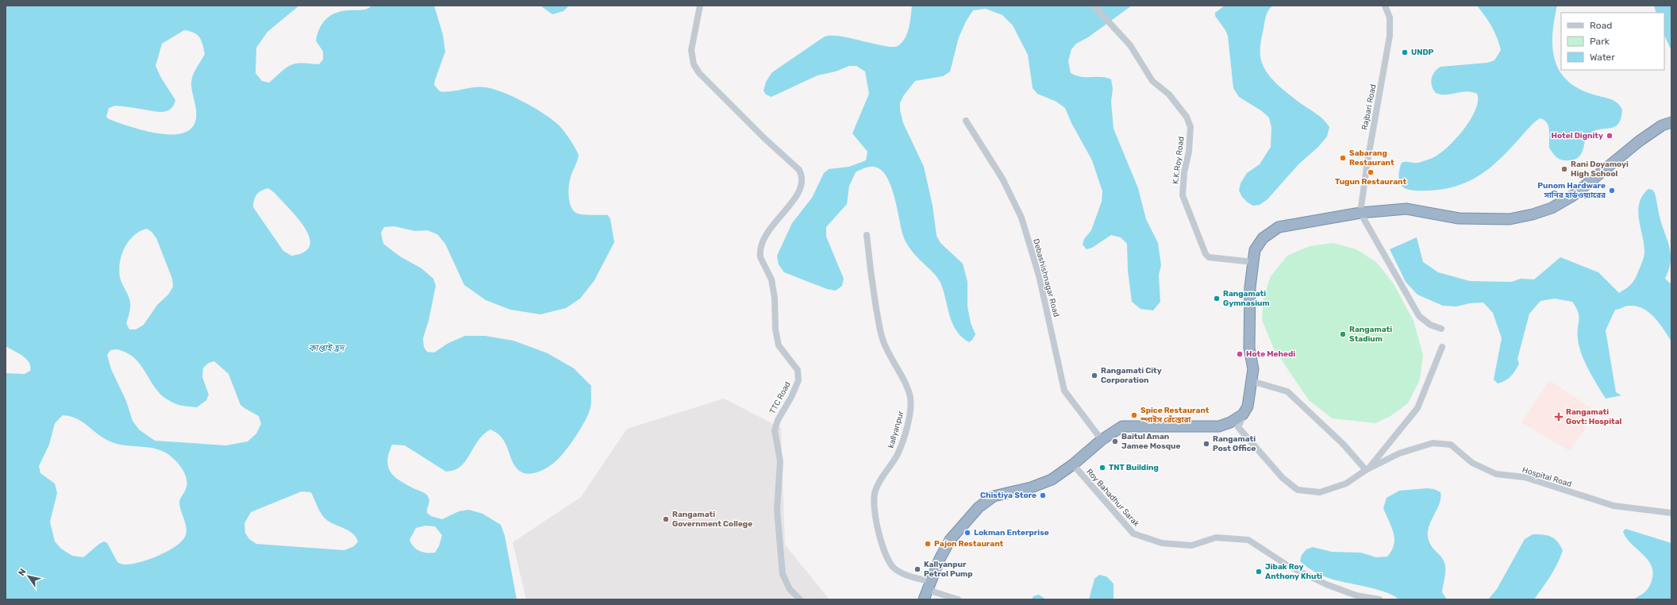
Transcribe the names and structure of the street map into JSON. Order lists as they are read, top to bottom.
{
  "streets": {
    "street": [
      "Rajbari Road",
      "K.K.Roy Road",
      "Debashishnagar Road",
      "TTC Road",
      "kallyanpur",
      "Hospital Road",
      "Roy Bahadhur Sarak"
    ]
  },
  "water": ["কাপ্তাই হ্রদ"],
  "places": {
    "other": [
      "UNDP",
      "Hotel Dignity",
      "Sabarang Restaurant",
      "Rani Doyamoyi High School",
      "Tugun Restaurant",
      "Punom Hardware সানির হার্ডওয়্যারের",
      "Rangamati Gymnasium",
      "Rangamati Stadium",
      "Hote Mehedi",
      "Rangamati City Corporation",
      "Spice Restaurant স্পাইস রেঁস্তোরা",
      "Baitul Aman Jamee Mosque",
      "Rangamati Post Office",
      "TNT Building",
      "Chistiya Store",
      "Rangamati Government College",
      "Lokman Enterprise",
      "Pajon Restaurant",
      "Kallyanpur Petrol Pump",
      "Jibak Roy Anthony Khuti"
    ],
    "health": ["Rangamati Govt: Hospital"]
  },
  "legend": ["Road", "Park", "Water"],
  "north": "top left"
}
